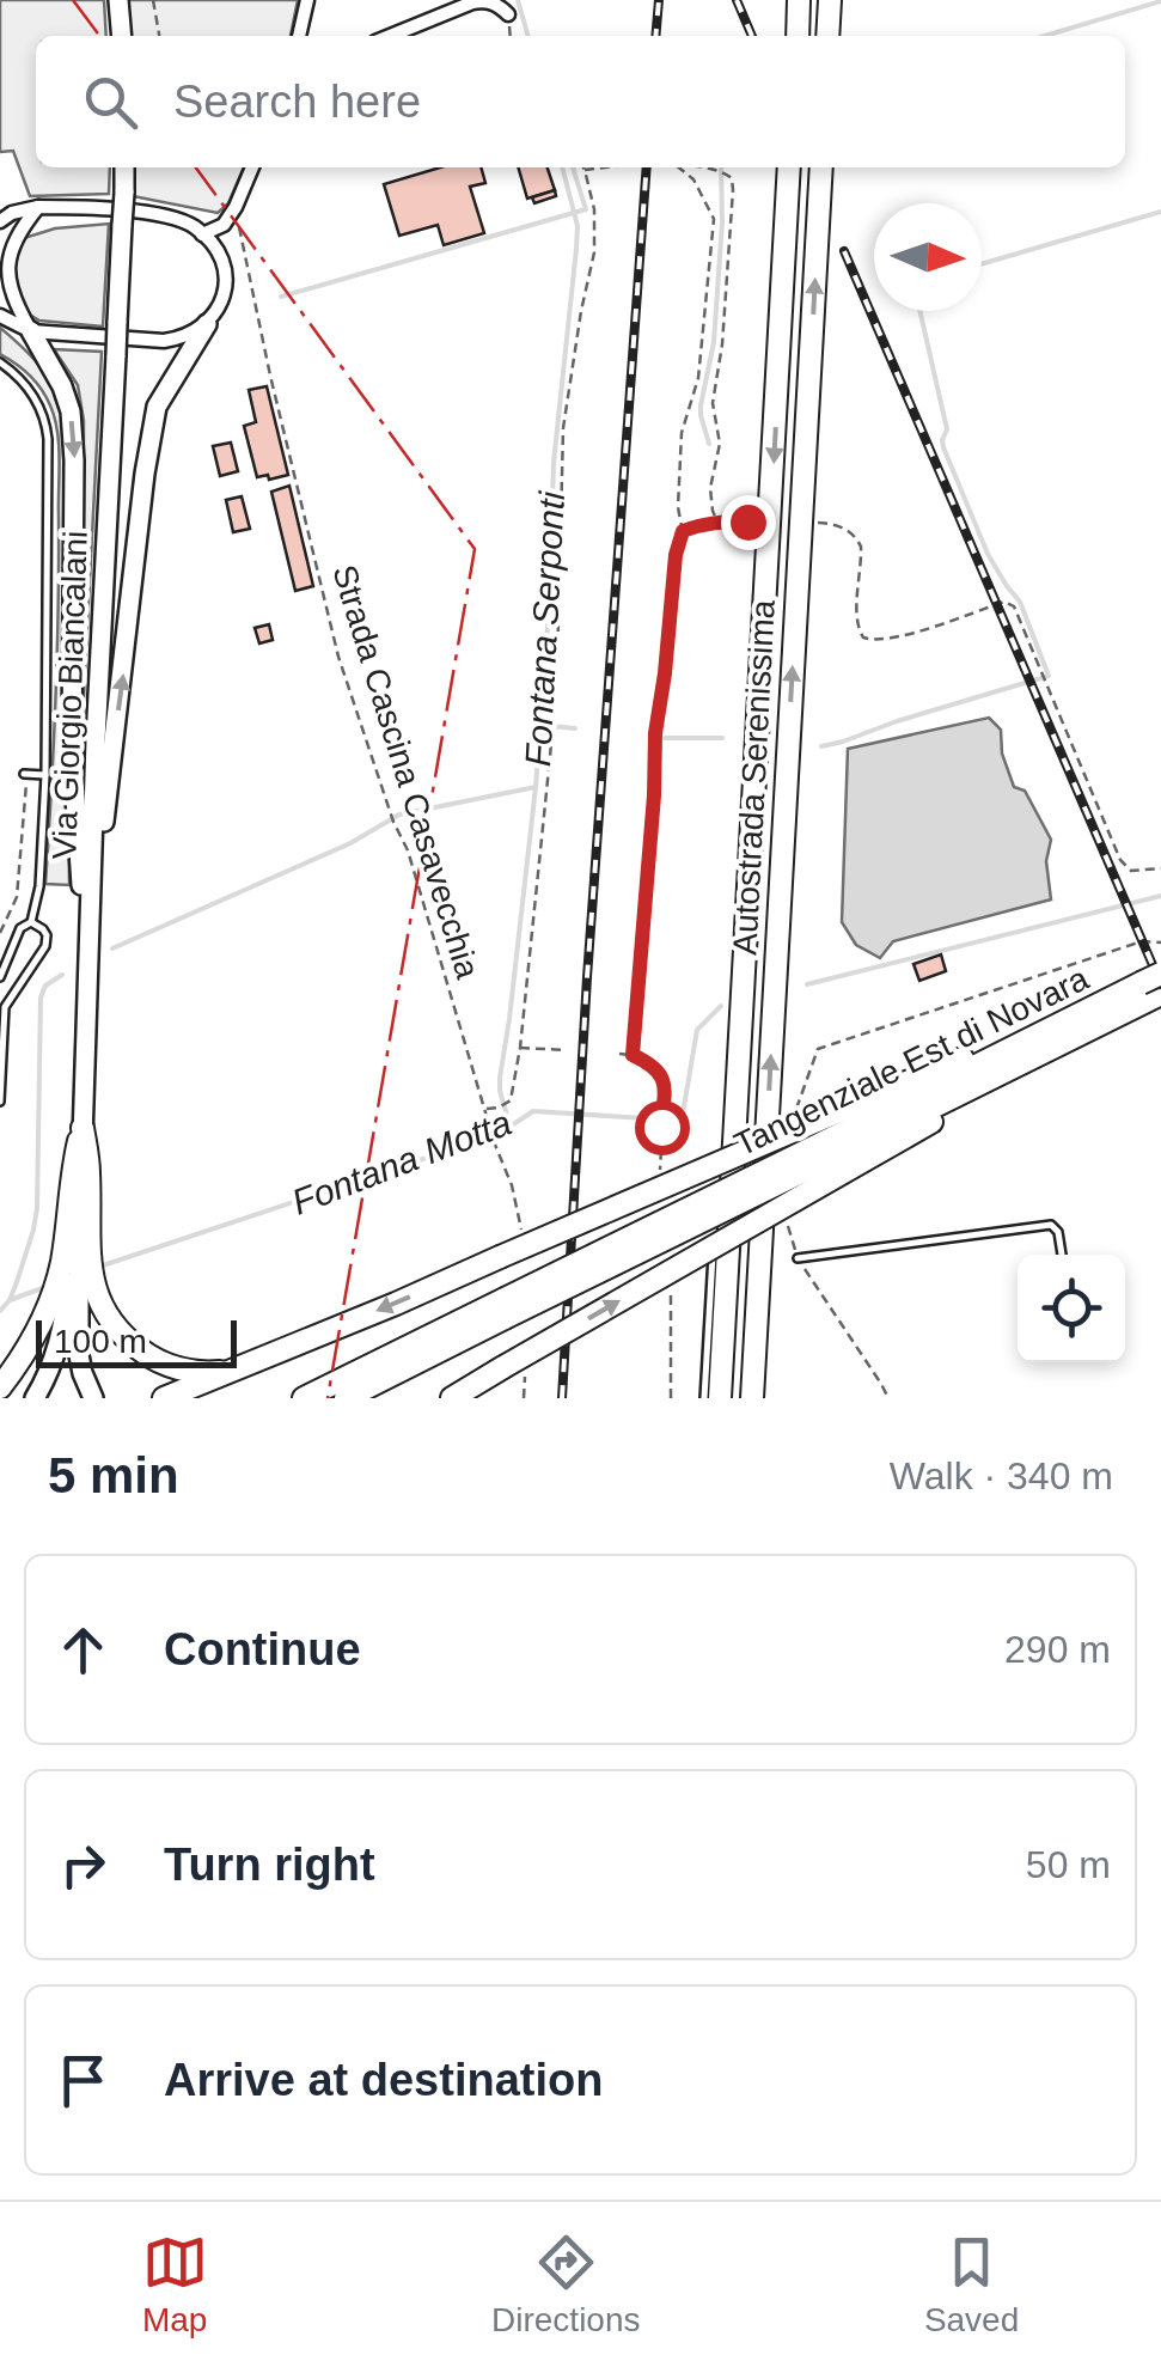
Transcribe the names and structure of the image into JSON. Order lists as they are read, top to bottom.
{
  "streets": {
    "highway": ["Autostrada Serenissima", "Tangenziale Est di Novara"],
    "main road": ["Via Giorgio Biancalani"],
    "path": ["Strada Cascina Casavecchia"]
  },
  "water": ["Fontana Serponti", "Fontana Motta"],
  "scale_bar": "100 m",
  "north": "right",
  "page": {
    "search": "Search here",
    "scale": "100 m",
    "heading": ["5 min", "Walk · 340 m"],
    "list": [
      ["Continue", "290 m"],
      ["Turn right", "50 m"],
      "Arrive at destination"
    ],
    "nav": ["Map", "Directions", "Saved"]
  }
}
